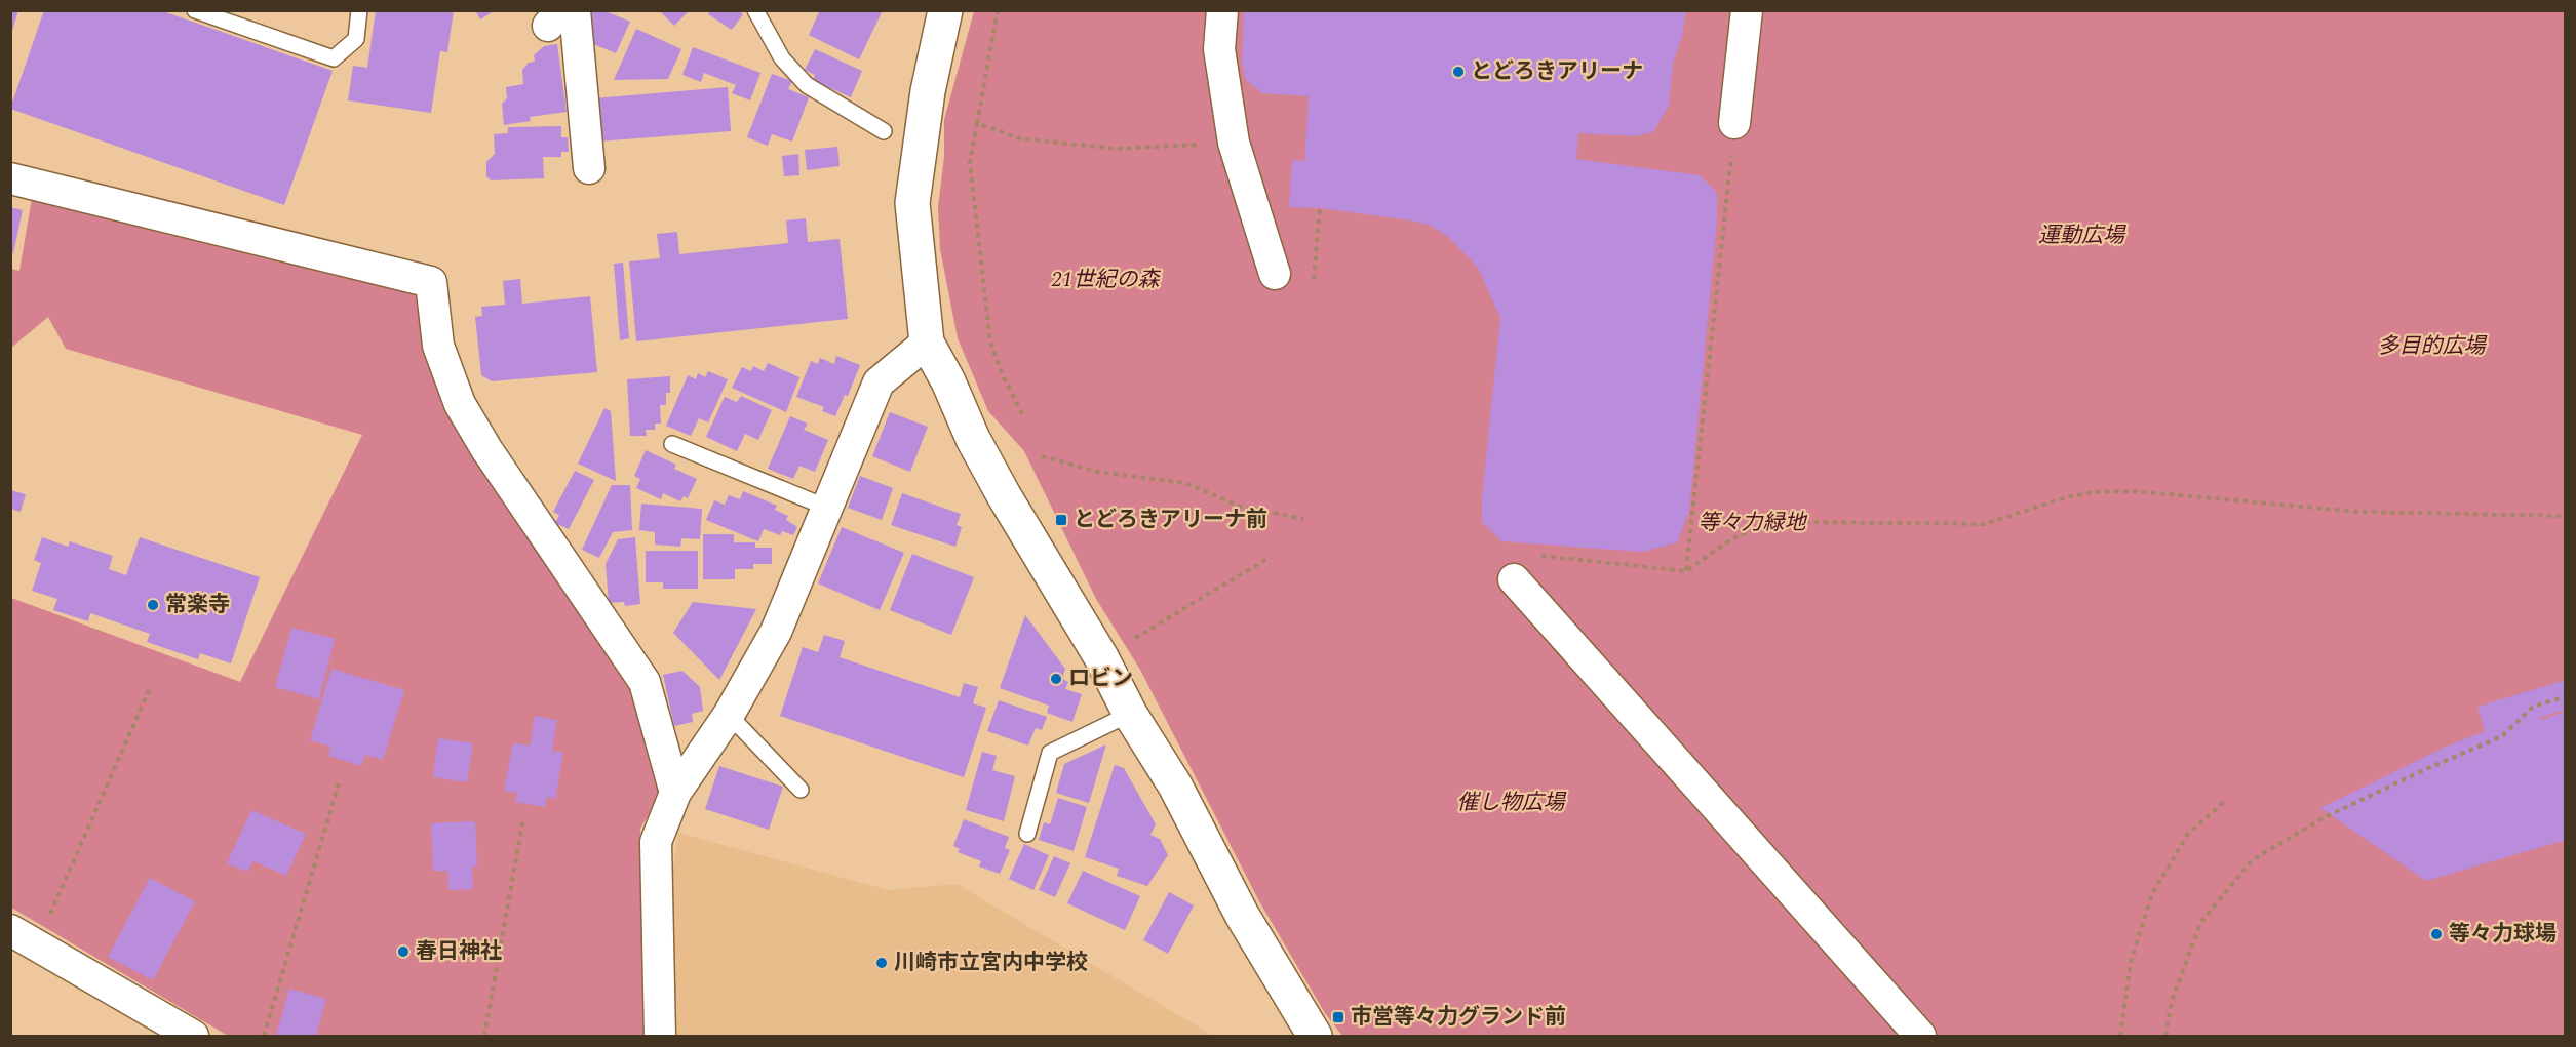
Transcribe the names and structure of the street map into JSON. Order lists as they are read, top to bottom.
{
  "parks": [
    "運動広場",
    "21世紀の森",
    "多目的広場",
    "等々力緑地",
    "催し物広場"
  ],
  "places": {
    "other": [
      "とどろきアリーナ",
      "常楽寺",
      "ロビン",
      "等々力球場",
      "春日神社",
      "川崎市立宮内中学校"
    ],
    "transit": ["とどろきアリーナ前", "市営等々力グランド前"]
  }
}
